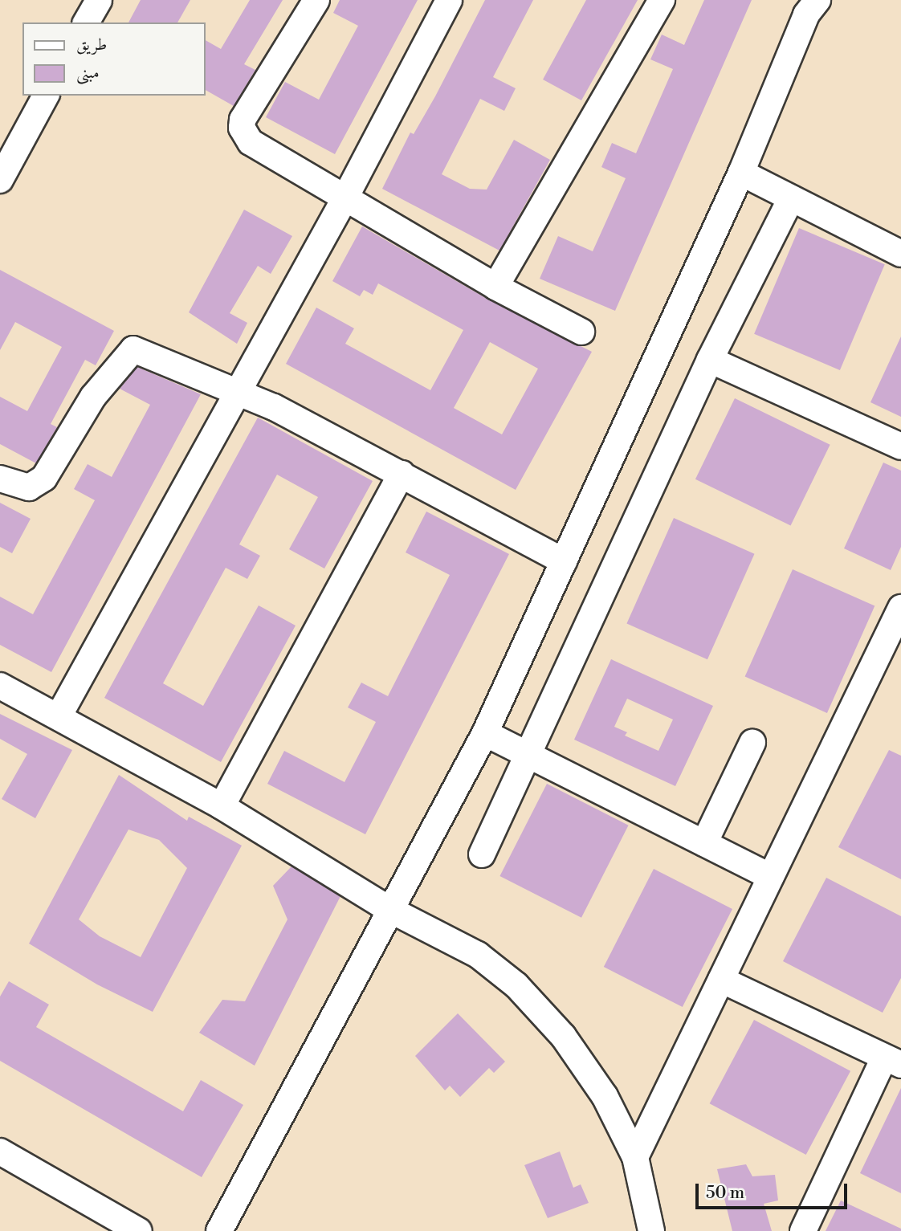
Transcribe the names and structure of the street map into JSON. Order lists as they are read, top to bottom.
{
  "legend": ["طريق", "مبنى"],
  "scale_bar": "50 m"
}
